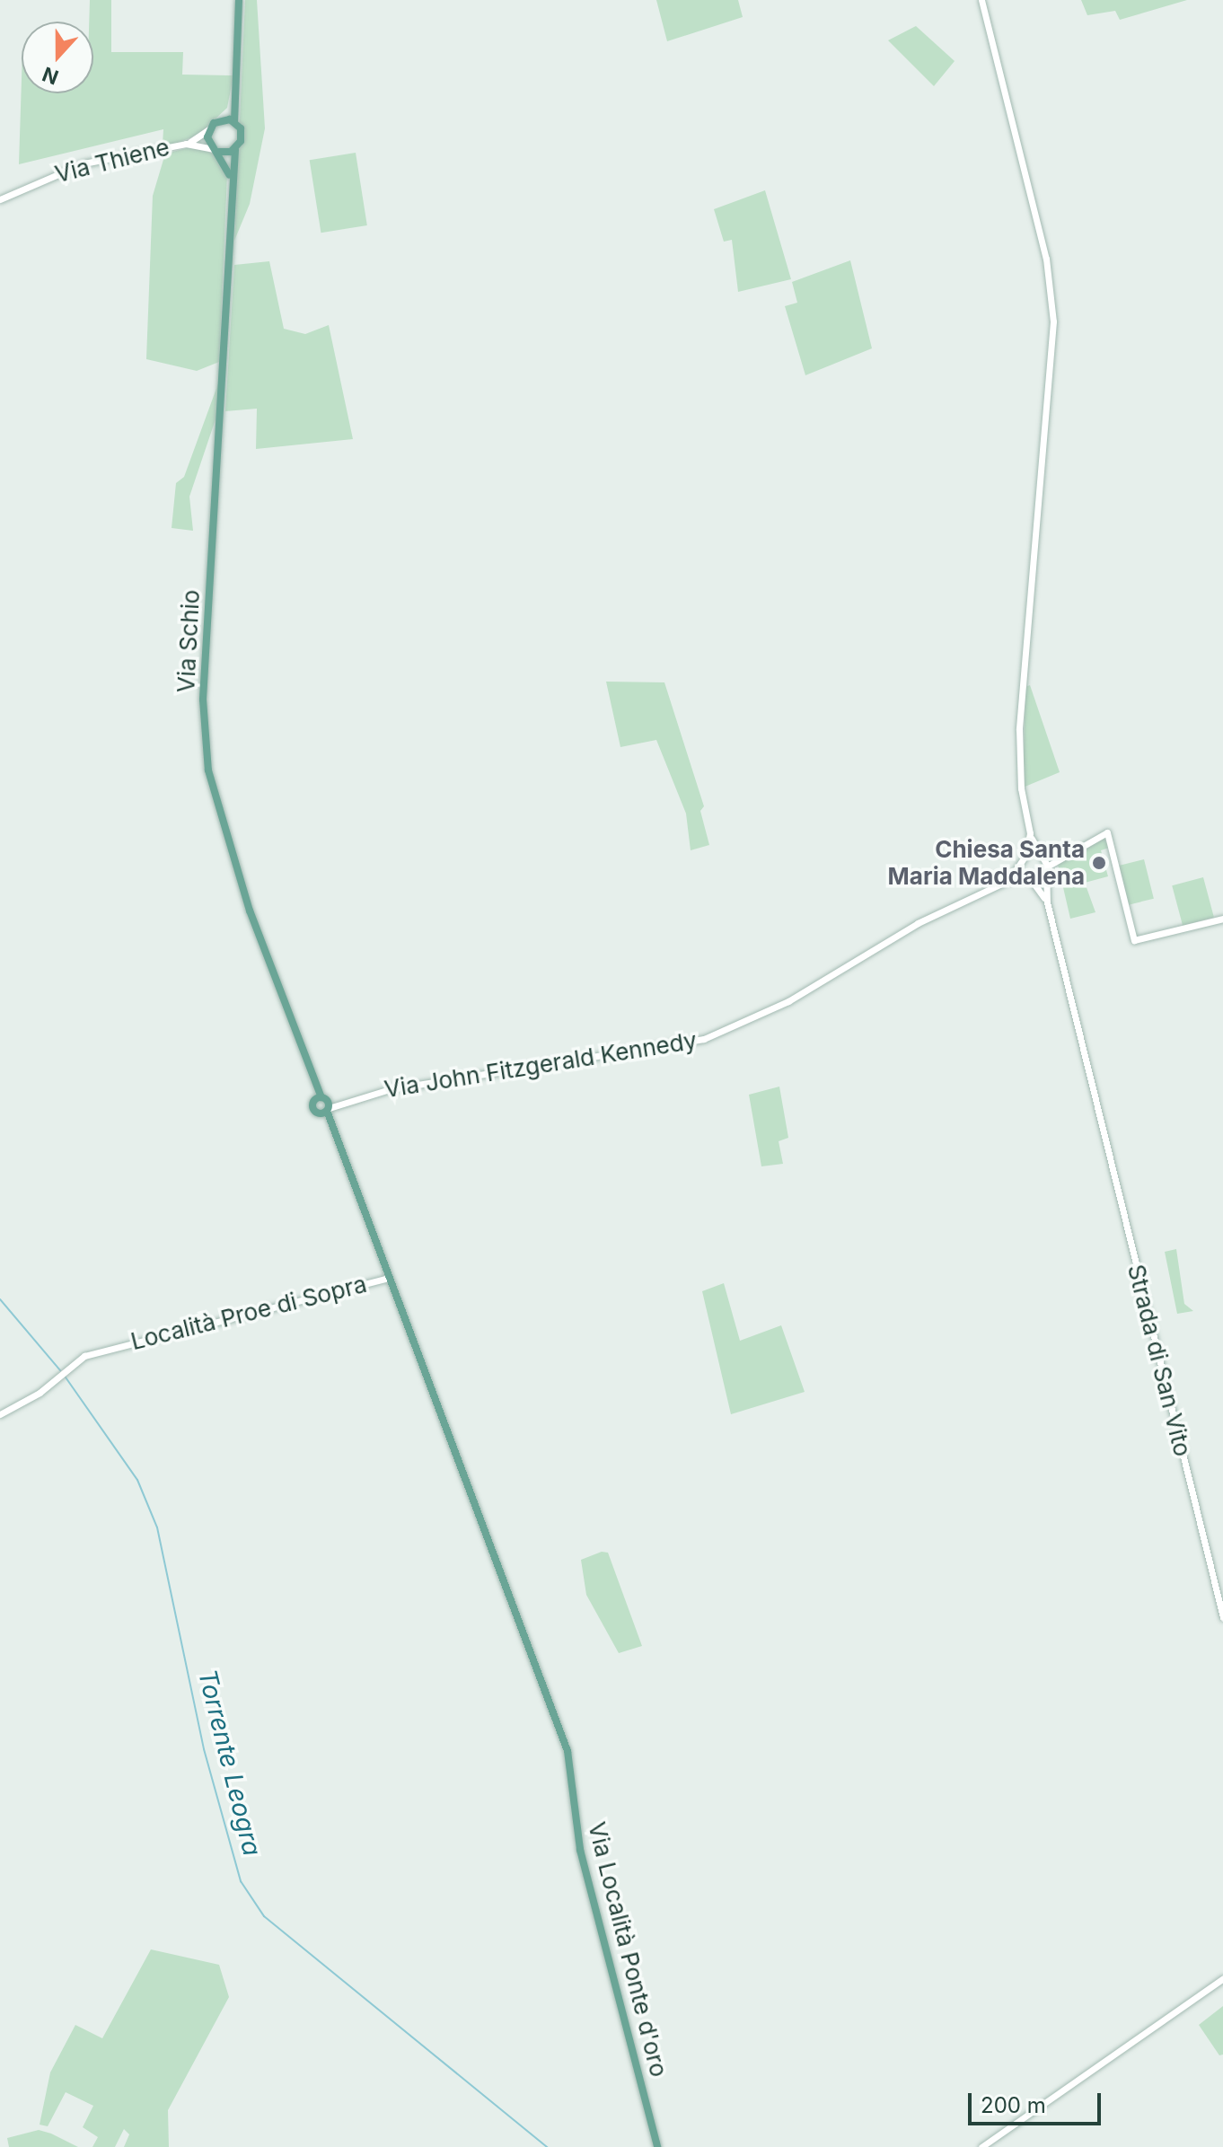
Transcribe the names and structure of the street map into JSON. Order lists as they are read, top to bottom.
{
  "streets": {
    "main road": [
      "Via Thiene",
      "Via Schio",
      "Via John Fitzgerald Kennedy",
      "Località Proe di Sopra",
      "Strada di San Vito",
      "Via Località Ponte d'oro"
    ]
  },
  "crossings": [
    ["Via Schio", "Via John Fitzgerald Kennedy"],
    ["Via Schio", "Località Proe di Sopra"],
    ["Via Schio", "Via Località Ponte d'oro"],
    ["Località Proe di Sopra", "Via Località Ponte d'oro"]
  ],
  "water": ["Torrente Leogra"],
  "places": ["Chiesa Santa Maria Maddalena"],
  "scale_bar": "200 m",
  "north": "bottom"
}
